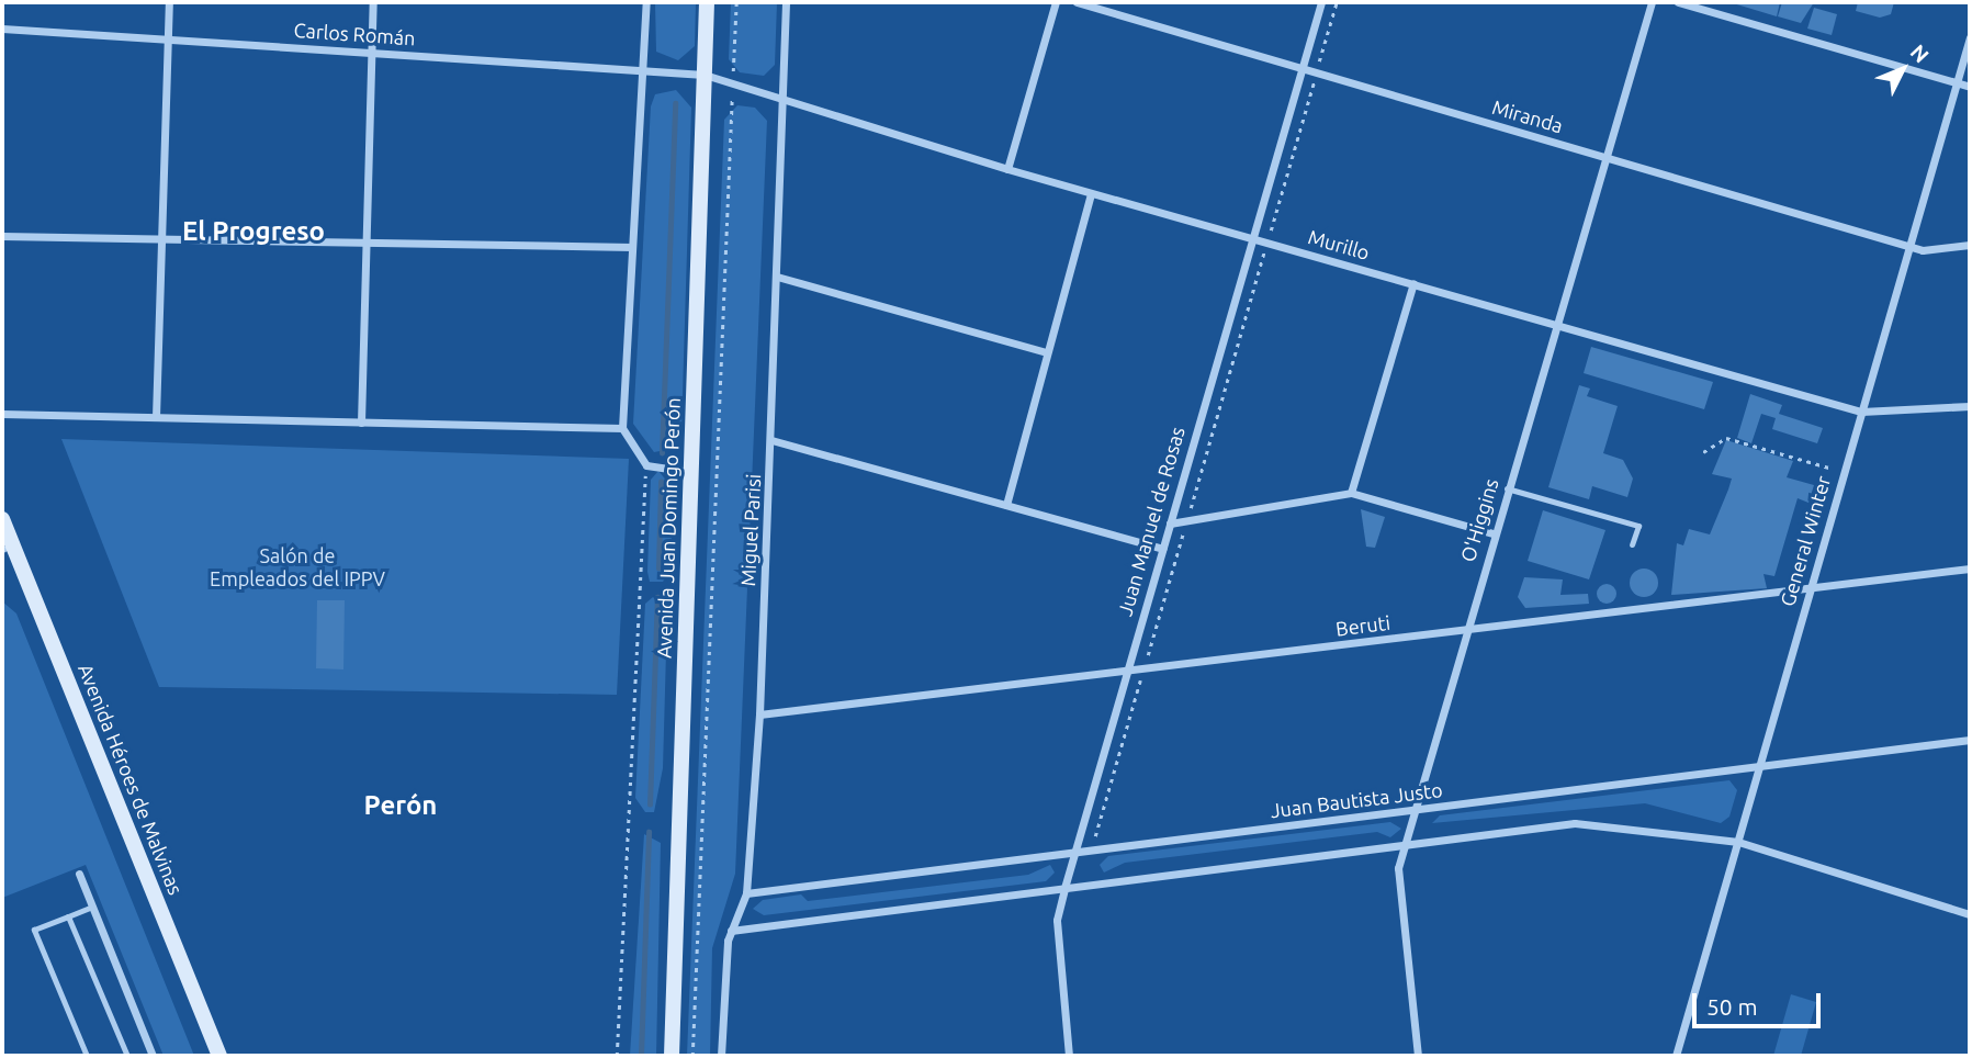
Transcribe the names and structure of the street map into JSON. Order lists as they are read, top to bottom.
{
  "streets": {
    "main road": ["Avenida Juan Domingo Perón", "Avenida Héroes de Malvinas"],
    "street": [
      "Carlos Román",
      "Miranda",
      "Murillo",
      "O'Higgins",
      "Juan Manuel de Rosas",
      "Miguel Parisi",
      "General Winter",
      "Beruti",
      "Juan Bautista Justo"
    ]
  },
  "crossings": [
    ["Carlos Román", "Murillo"],
    ["Carlos Román", "Avenida Juan Domingo Perón"],
    ["Miranda", "O'Higgins"],
    ["Miranda", "Juan Manuel de Rosas"],
    ["Miranda", "General Winter"],
    ["Murillo", "O'Higgins"],
    ["Murillo", "Juan Manuel de Rosas"],
    ["Murillo", "Avenida Juan Domingo Perón"],
    ["Murillo", "Miguel Parisi"],
    ["Murillo", "General Winter"],
    ["O'Higgins", "Beruti"],
    ["O'Higgins", "Juan Bautista Justo"],
    ["Juan Manuel de Rosas", "Beruti"],
    ["Juan Manuel de Rosas", "Juan Bautista Justo"],
    ["Miguel Parisi", "Beruti"],
    ["Miguel Parisi", "Juan Bautista Justo"],
    ["General Winter", "Beruti"],
    ["General Winter", "Juan Bautista Justo"]
  ],
  "districts": ["El Progreso", "Perón"],
  "parks": ["Salón de Empleados del IPPV"],
  "scale_bar": "50 m",
  "north": "top right"
}
